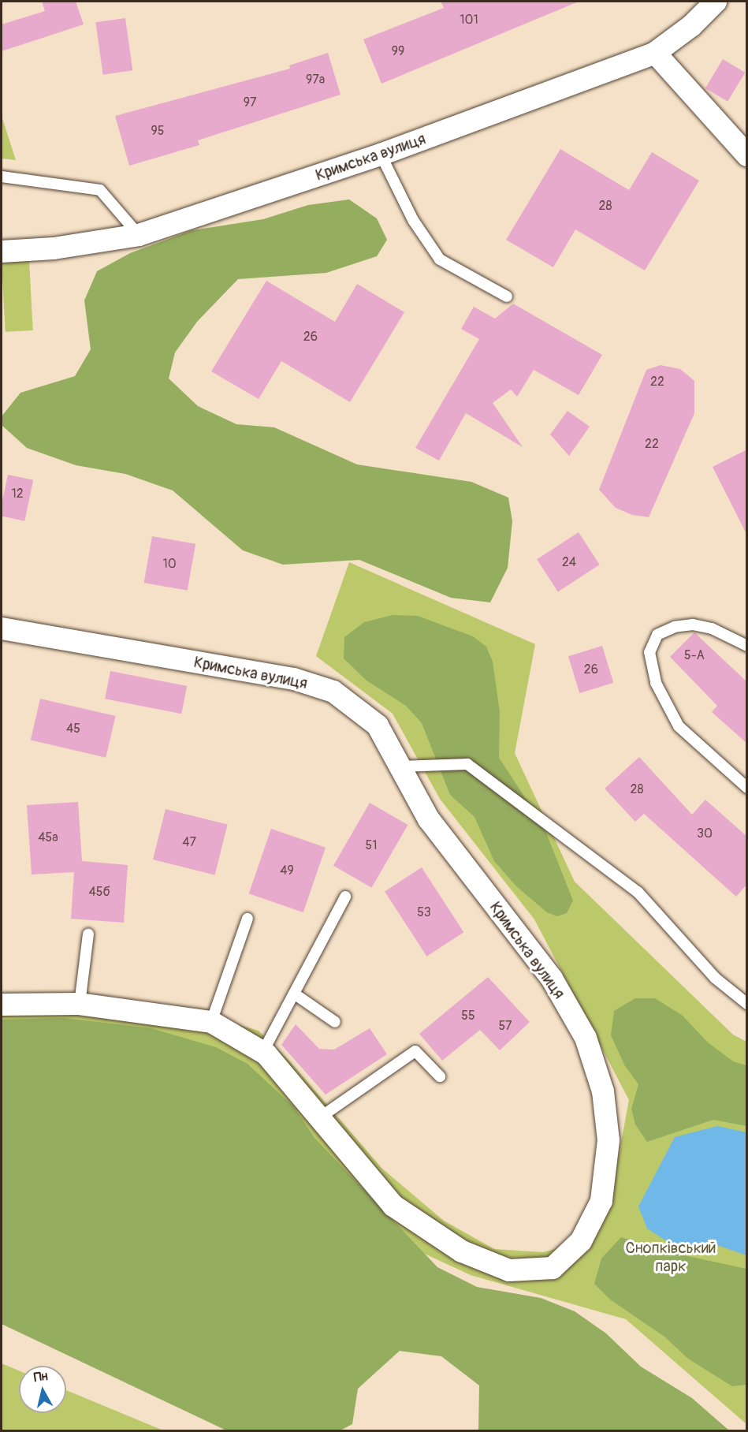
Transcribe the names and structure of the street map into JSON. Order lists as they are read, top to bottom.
{
  "streets": {
    "street": ["Кримська вулиця"]
  },
  "parks": ["Снопківський парк"],
  "house_numbers": [
    "101",
    "99",
    "97а",
    "97",
    "95",
    "28",
    "26",
    "22",
    "22",
    "12",
    "24",
    "10",
    "5-А",
    "26",
    "45",
    "28",
    "30",
    "45а",
    "47",
    "51",
    "49",
    "45б",
    "53",
    "55",
    "57"
  ],
  "north": "top"
}
